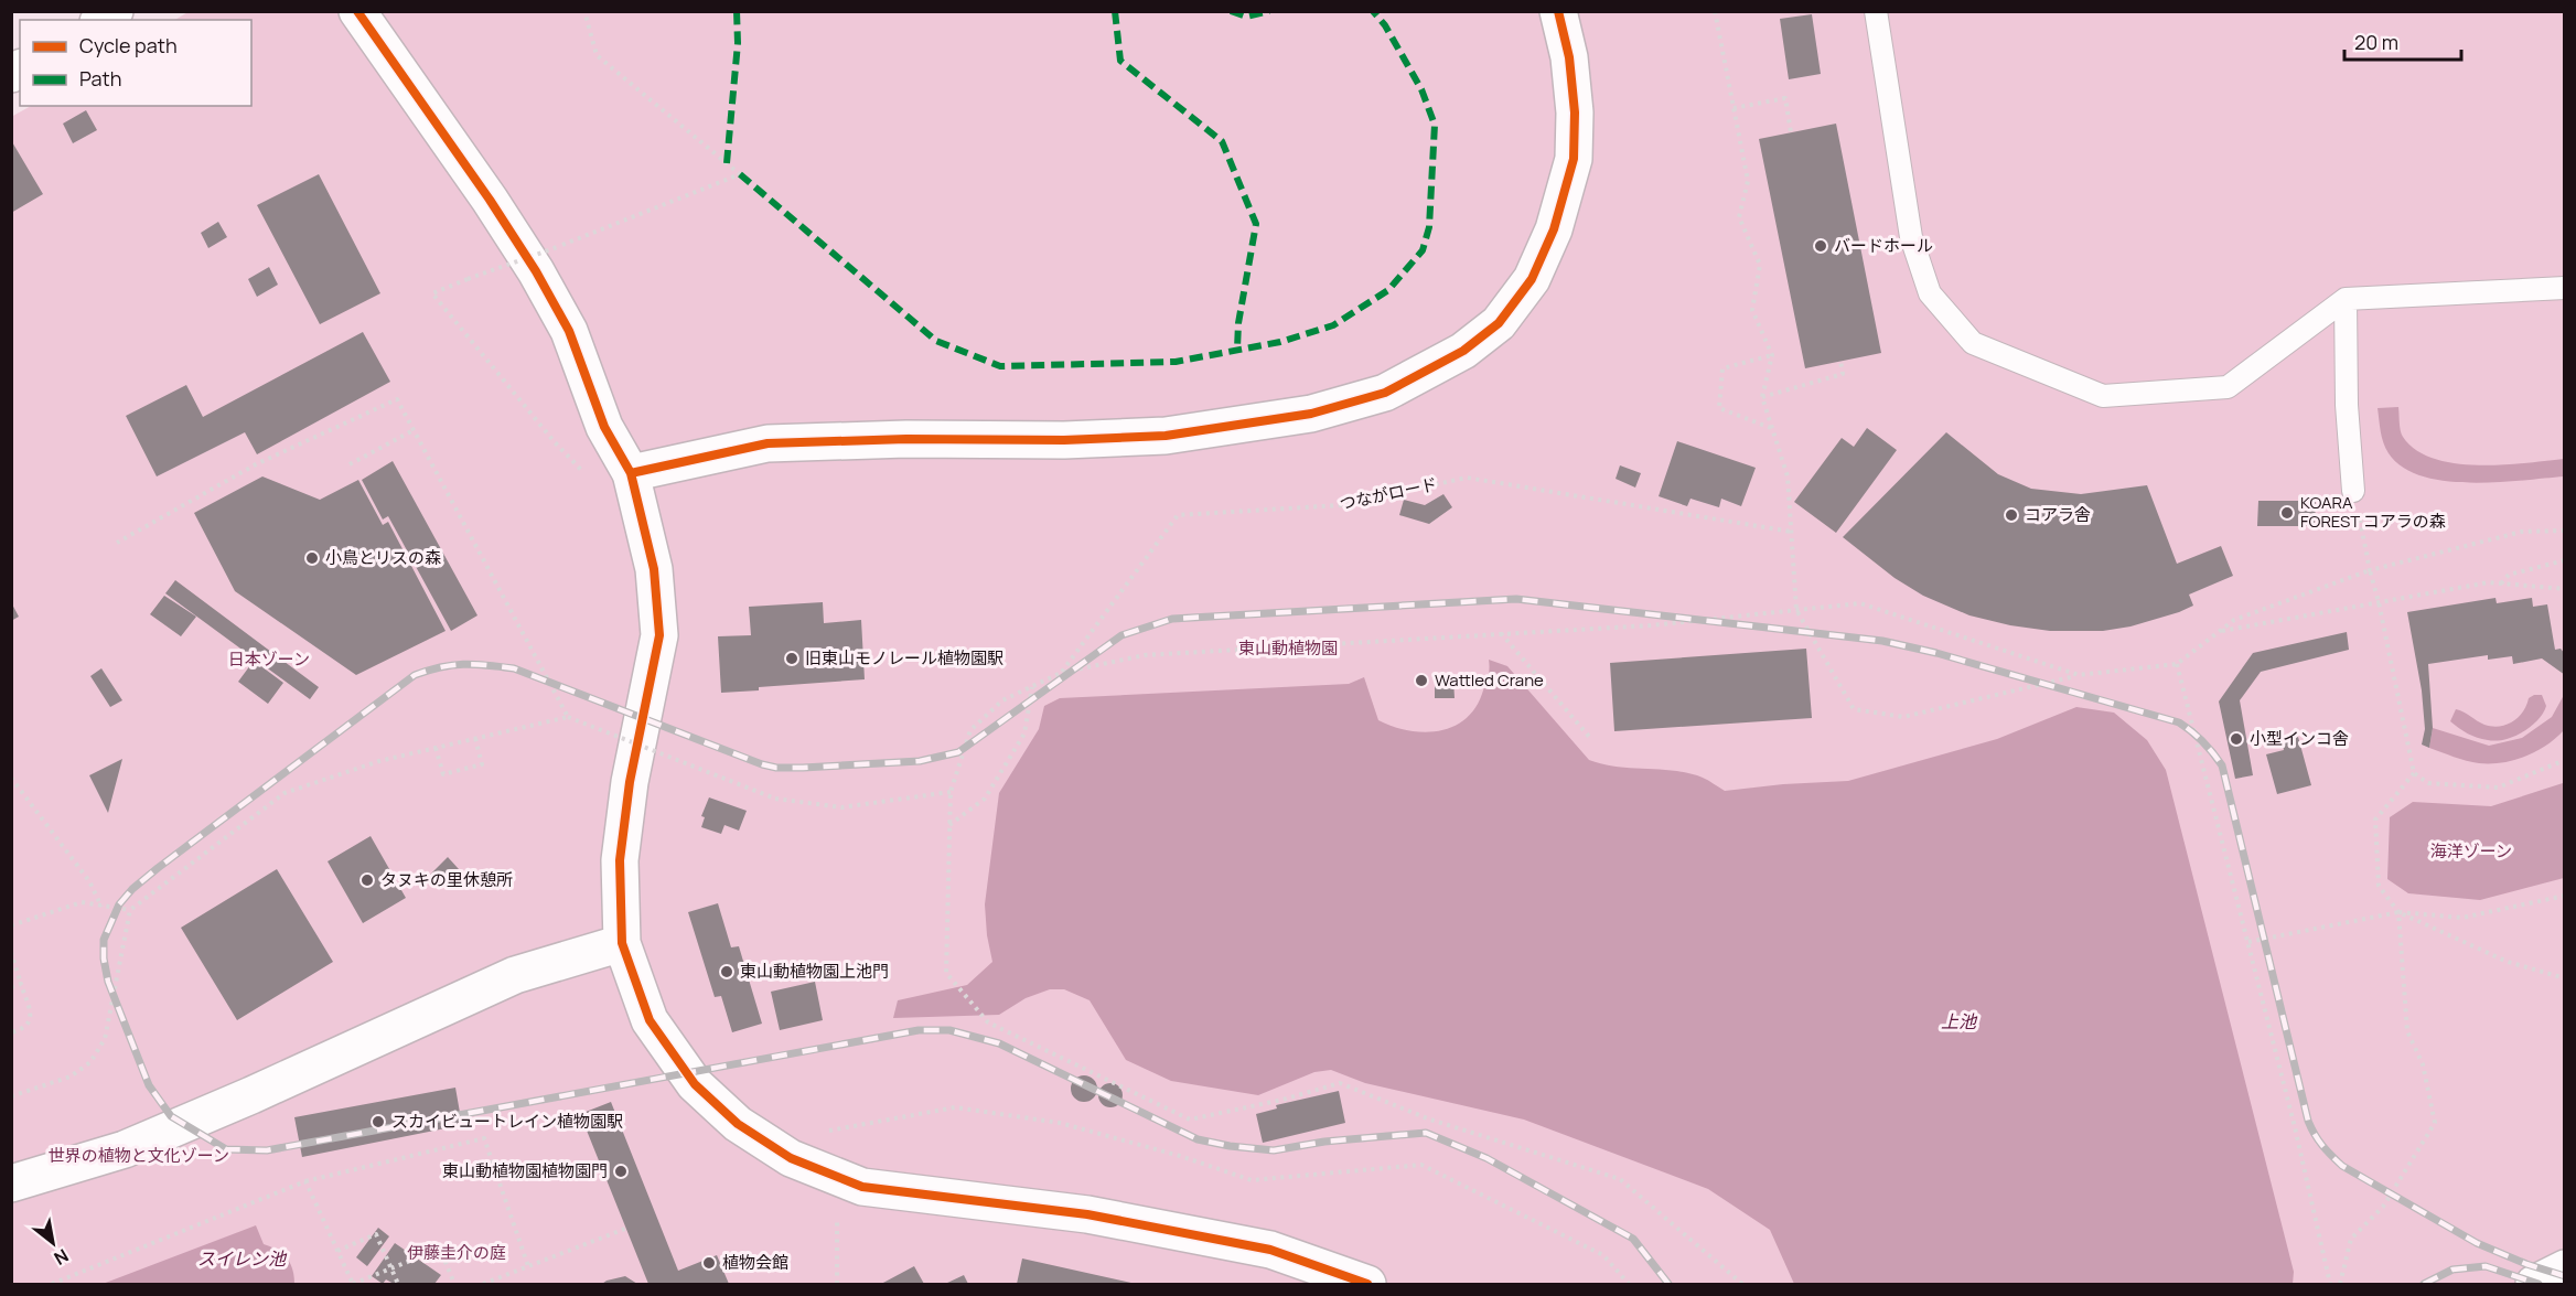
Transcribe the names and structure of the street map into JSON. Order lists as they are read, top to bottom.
{
  "streets": {
    "path": ["つながロード"]
  },
  "water": ["上池", "スイレン池"],
  "parks": [
    "東山動植物園",
    "日本ゾーン",
    "海洋ゾーン",
    "世界の植物と文化ゾーン",
    "伊藤圭介の庭"
  ],
  "places": [
    "バードホール",
    "KOARA FOREST コアラの森",
    "コアラ舎",
    "小鳥とリスの森",
    "旧東山モノレール植物園駅",
    "Wattled Crane",
    "小型インコ舎",
    "タヌキの里休憩所",
    "東山動植物園上池門",
    "スカイビュートレイン植物園駅",
    "東山動植物園植物園門",
    "植物会館"
  ],
  "legend": ["Cycle path", "Path"],
  "scale_bar": "20 m",
  "north": "bottom right"
}
